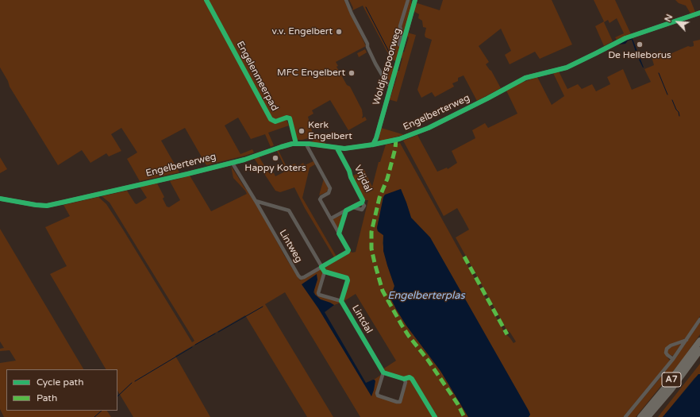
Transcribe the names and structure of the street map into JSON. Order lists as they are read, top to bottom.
{
  "streets": {
    "highway": ["A7"],
    "street": [
      "Woldjerspoorweg",
      "Engelberterweg",
      "Lintweg",
      "Lintdal"
    ],
    "cycle path": ["Engelenmeerpad", "Vrijdal"]
  },
  "crossings": [
    ["Woldjerspoorweg", "Engelberterweg"]
  ],
  "water": ["Engelberterplas"],
  "places": [
    "v.v. Engelbert",
    "De Helleborus",
    "MFC Engelbert",
    "Kerk Engelbert",
    "Happy Koters"
  ],
  "legend": ["Cycle path", "Path"],
  "north": "top left"
}
